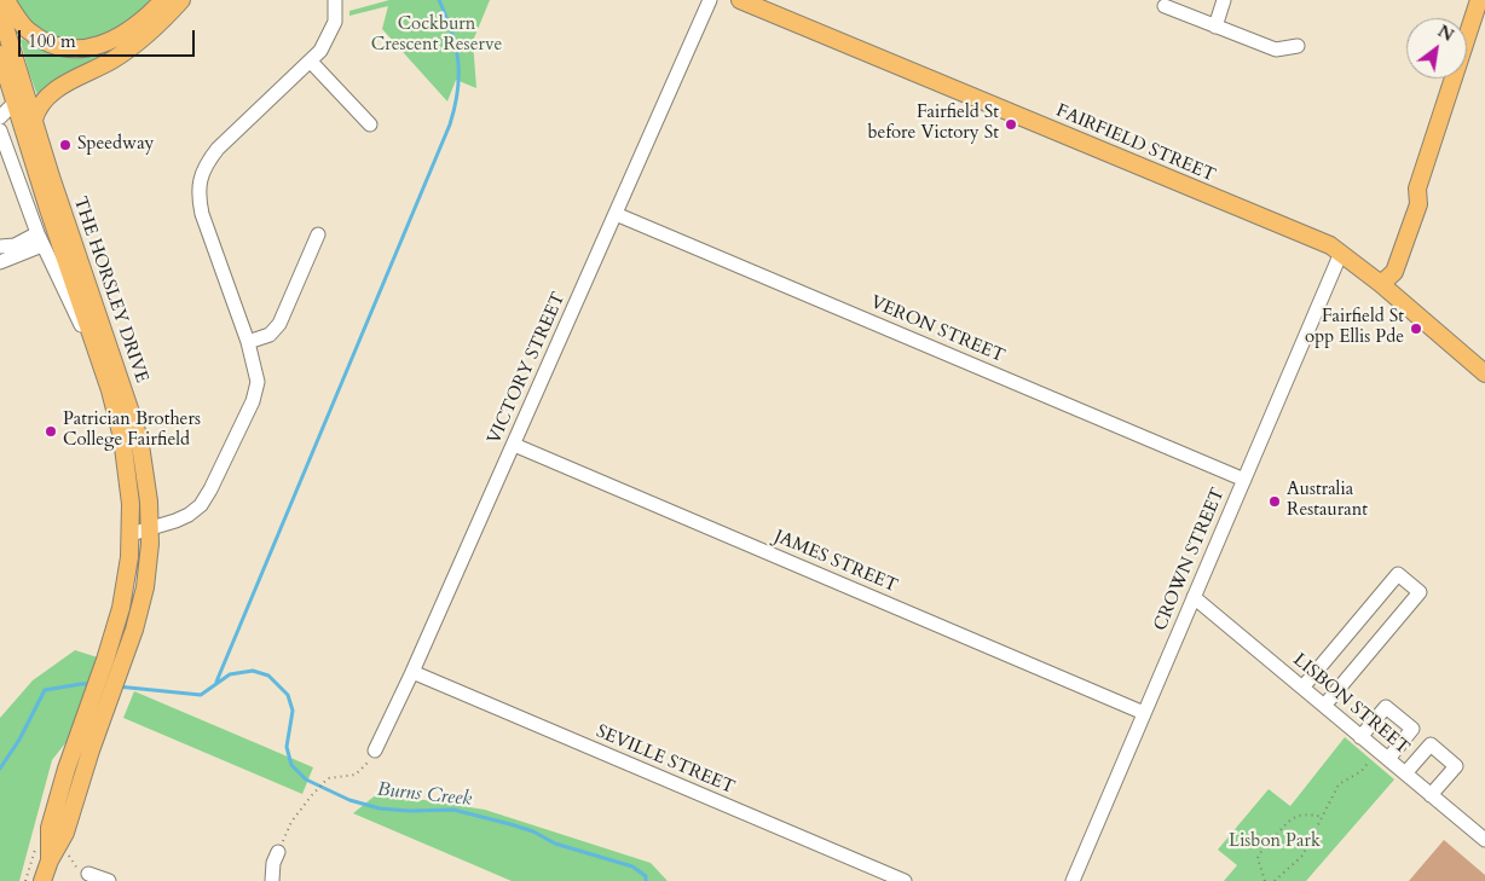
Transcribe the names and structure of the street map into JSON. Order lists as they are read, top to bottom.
{
  "streets": {
    "main road": ["FAIRFIELD STREET", "THE HORSLEY DRIVE"],
    "street": [
      "VERON STREET",
      "VICTORY STREET",
      "CROWN STREET",
      "JAMES STREET",
      "LISBON STREET",
      "SEVILLE STREET"
    ]
  },
  "crossings": [
    ["FAIRFIELD STREET", "CROWN STREET"],
    ["VERON STREET", "VICTORY STREET"],
    ["VERON STREET", "CROWN STREET"],
    ["VICTORY STREET", "JAMES STREET"],
    ["VICTORY STREET", "SEVILLE STREET"],
    ["CROWN STREET", "JAMES STREET"],
    ["CROWN STREET", "LISBON STREET"]
  ],
  "water": ["Burns Creek"],
  "parks": ["Cockburn Crescent Reserve", "Lisbon Park"],
  "places": [
    "Fairfield St before Victory St",
    "Speedway",
    "Fairfield St opp Ellis Pde",
    "Patrician Brothers College Fairfield",
    "Australia Restaurant"
  ],
  "scale_bar": "100 m",
  "north": "top right"
}
